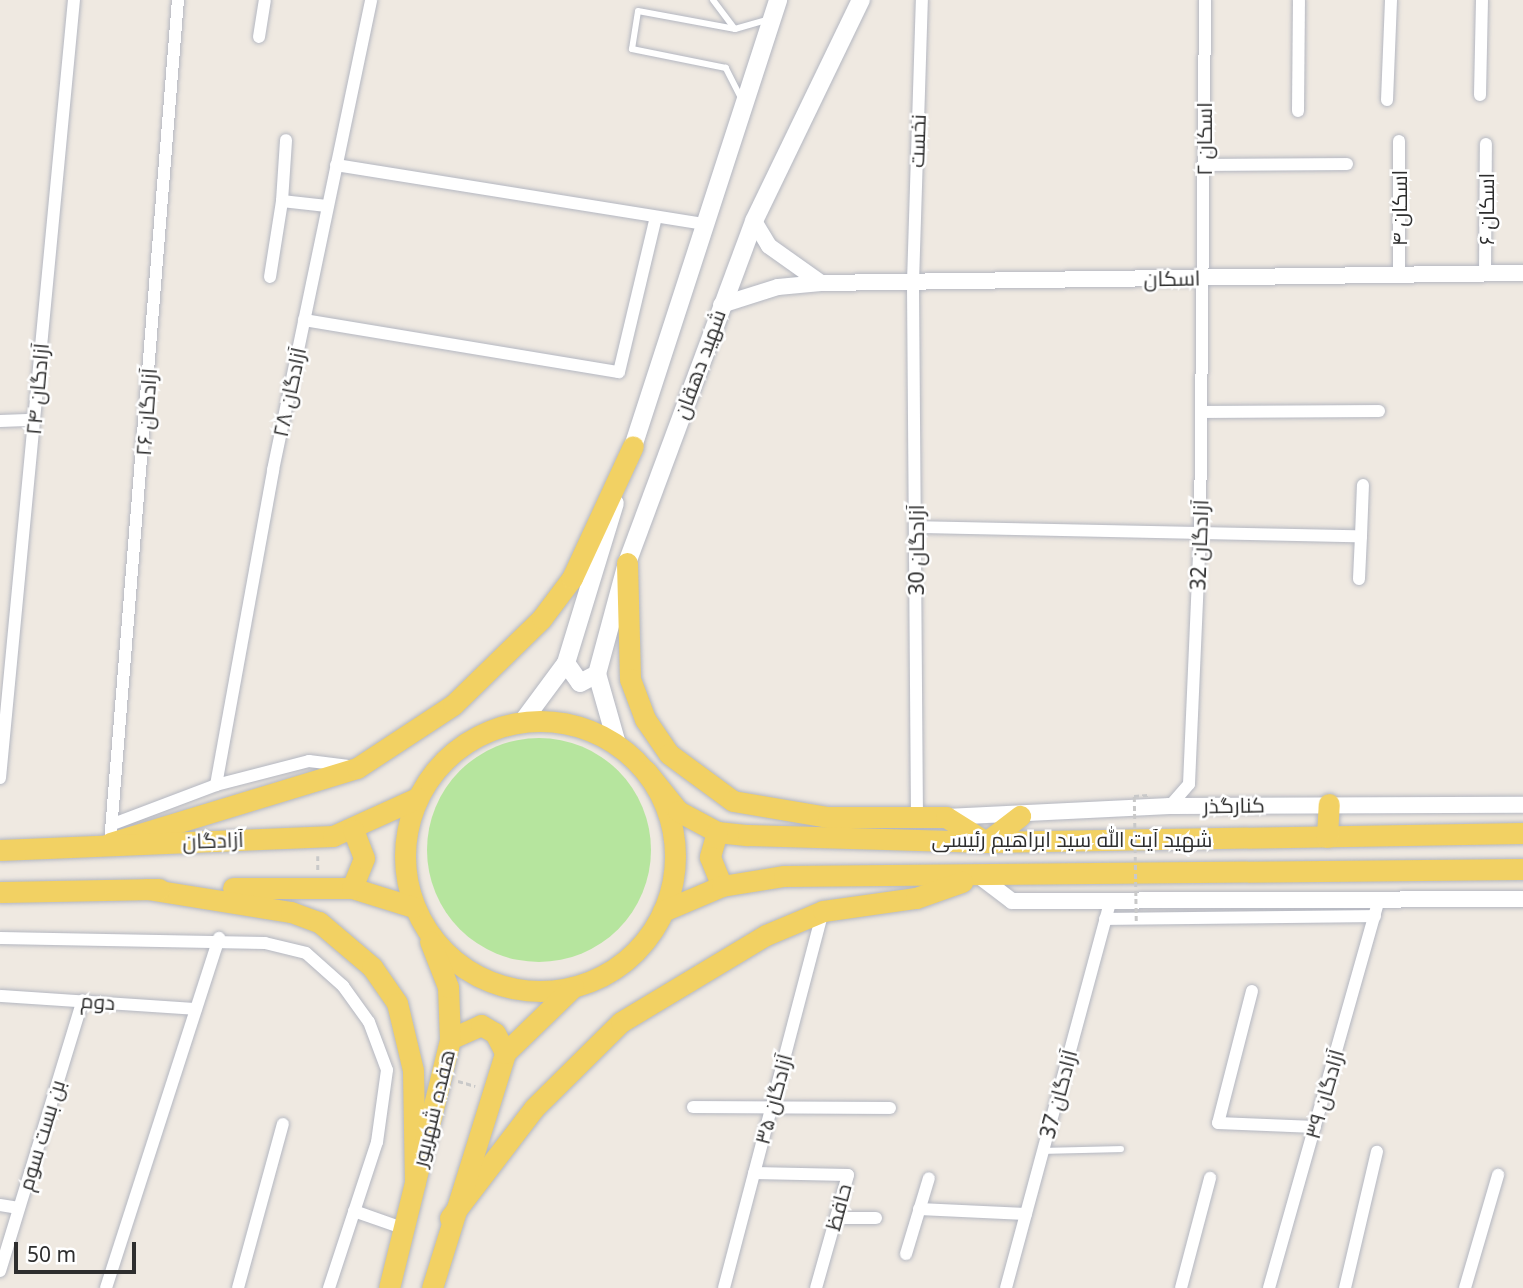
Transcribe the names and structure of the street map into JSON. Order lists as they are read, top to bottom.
{
  "streets": {
    "main road": [
      "شهید دهقان",
      "شهید آیت الله سید ابراهیم رئیسی",
      "آزادگان",
      "هفده شهریور"
    ],
    "street": [
      "اسکان ۲",
      "نخست",
      "اسکان ۴",
      "اسکان ۶",
      "اسکان",
      "۲۴ آزادگان",
      "۲۸ آزادگان",
      "۲۶ آزادگان",
      "آزادگان 32",
      "آزادگان 30",
      "کنارگذر",
      "دوم",
      "آزادگان 37",
      "آزادگان ۳۹",
      "آزادگان ۳۵",
      "بن بست سوم",
      "حافظ"
    ]
  },
  "crossings": [
    ["اسکان ۲", "اسکان"],
    ["اسکان ۲", "آزادگان 32"],
    ["نخست", "اسکان"],
    ["نخست", "آزادگان 30"],
    ["اسکان ۴", "اسکان"],
    ["اسکان ۶", "اسکان"],
    ["اسکان", "شهید دهقان"],
    ["اسکان", "آزادگان 32"],
    ["اسکان", "آزادگان 30"],
    ["۲۶ آزادگان", "آزادگان"],
    ["آزادگان 32", "کنارگذر"],
    ["دوم", "بن بست سوم"],
    ["آزادگان ۳۵", "حافظ"]
  ],
  "scale_bar": "50 m"
}
